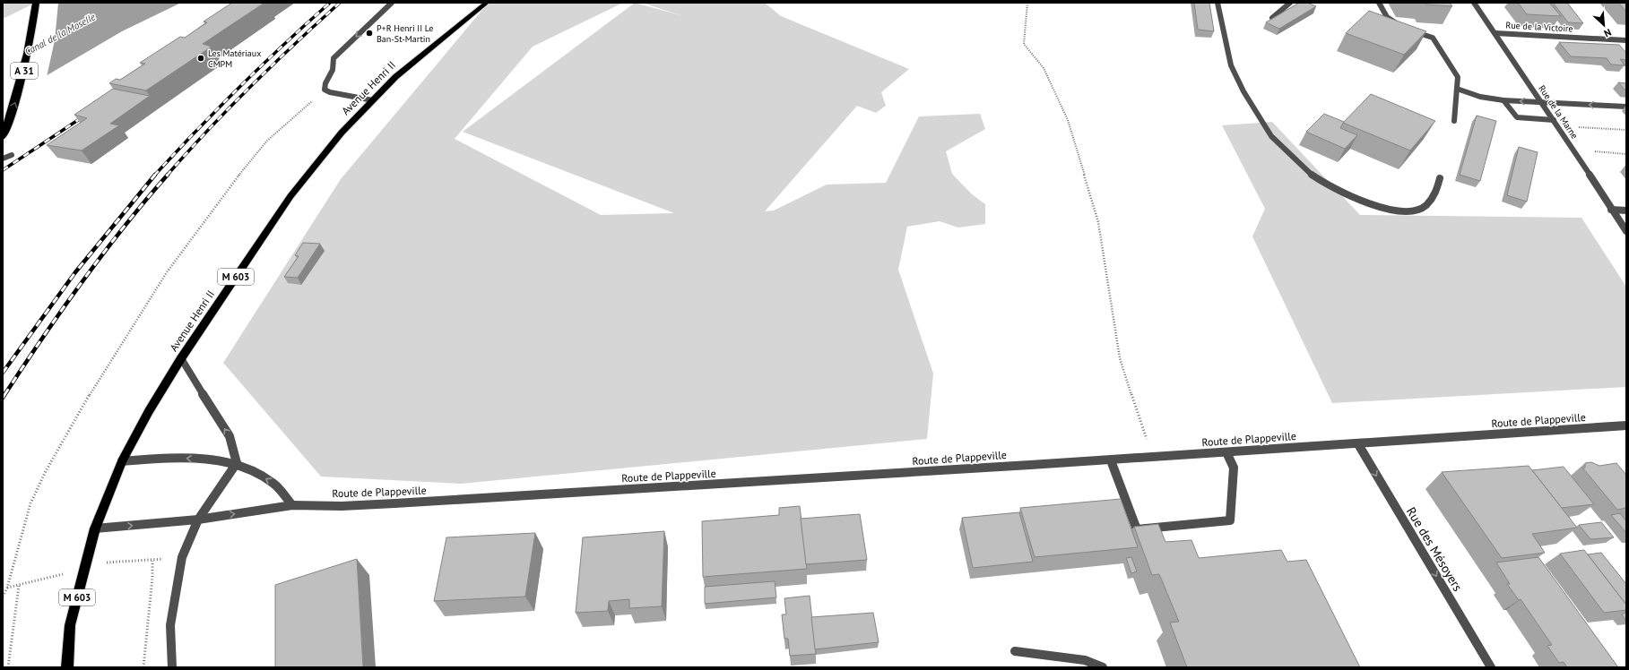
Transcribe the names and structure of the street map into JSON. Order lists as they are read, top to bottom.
{
  "streets": {
    "highway": ["A 31"],
    "main road": ["Avenue Henri II", "M 603"],
    "street": [
      "Rue de la Victoire",
      "Rue de la Marne",
      "Route de Plappeville",
      "Rue des Mésoyers"
    ]
  },
  "crossings": [
    ["Rue de la Victoire", "Rue de la Marne"],
    ["Avenue Henri II", "Route de Plappeville"],
    ["Route de Plappeville", "Rue des Mésoyers"]
  ],
  "one_way": ["Rue des Mésoyers"],
  "water": ["Canal de la Moselle"],
  "places": ["P+R Henri II Le Ban-St-Martin", "Les Matériaux CMPM"],
  "north": "bottom right"
}
